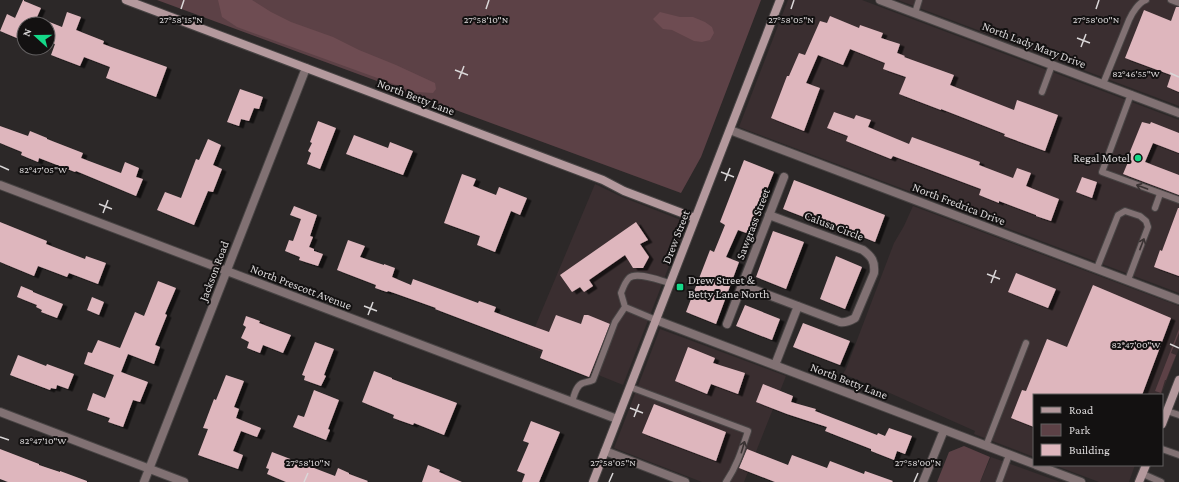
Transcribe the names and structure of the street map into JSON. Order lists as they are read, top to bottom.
{
  "streets": {
    "street": [
      "North Lady Mary Drive",
      "North Betty Lane",
      "North Fredrica Drive",
      "Sawgrass Street",
      "Calusa Circle",
      "Drew Street",
      "Jackson Road",
      "North Prescott Avenue"
    ]
  },
  "crossings": [
    ["North Betty Lane", "Drew Street"],
    ["North Betty Lane", "Jackson Road"],
    ["North Fredrica Drive", "Drew Street"],
    ["Sawgrass Street", "Calusa Circle"],
    ["Drew Street", "North Prescott Avenue"],
    ["Jackson Road", "North Prescott Avenue"]
  ],
  "places": {
    "other": ["Regal Motel"],
    "transit": ["Drew Street & Betty Lane North"]
  },
  "legend": ["Road", "Park", "Building"],
  "north": "left",
  "coordinates": [
    "27°58'15\"N",
    "27°58'00\"N",
    "27°58'10\"N",
    "27°58'05\"N",
    "82°46'55\"W",
    "82°47'05\"W",
    "82°47'00\"W",
    "82°47'10\"W"
  ]
}
